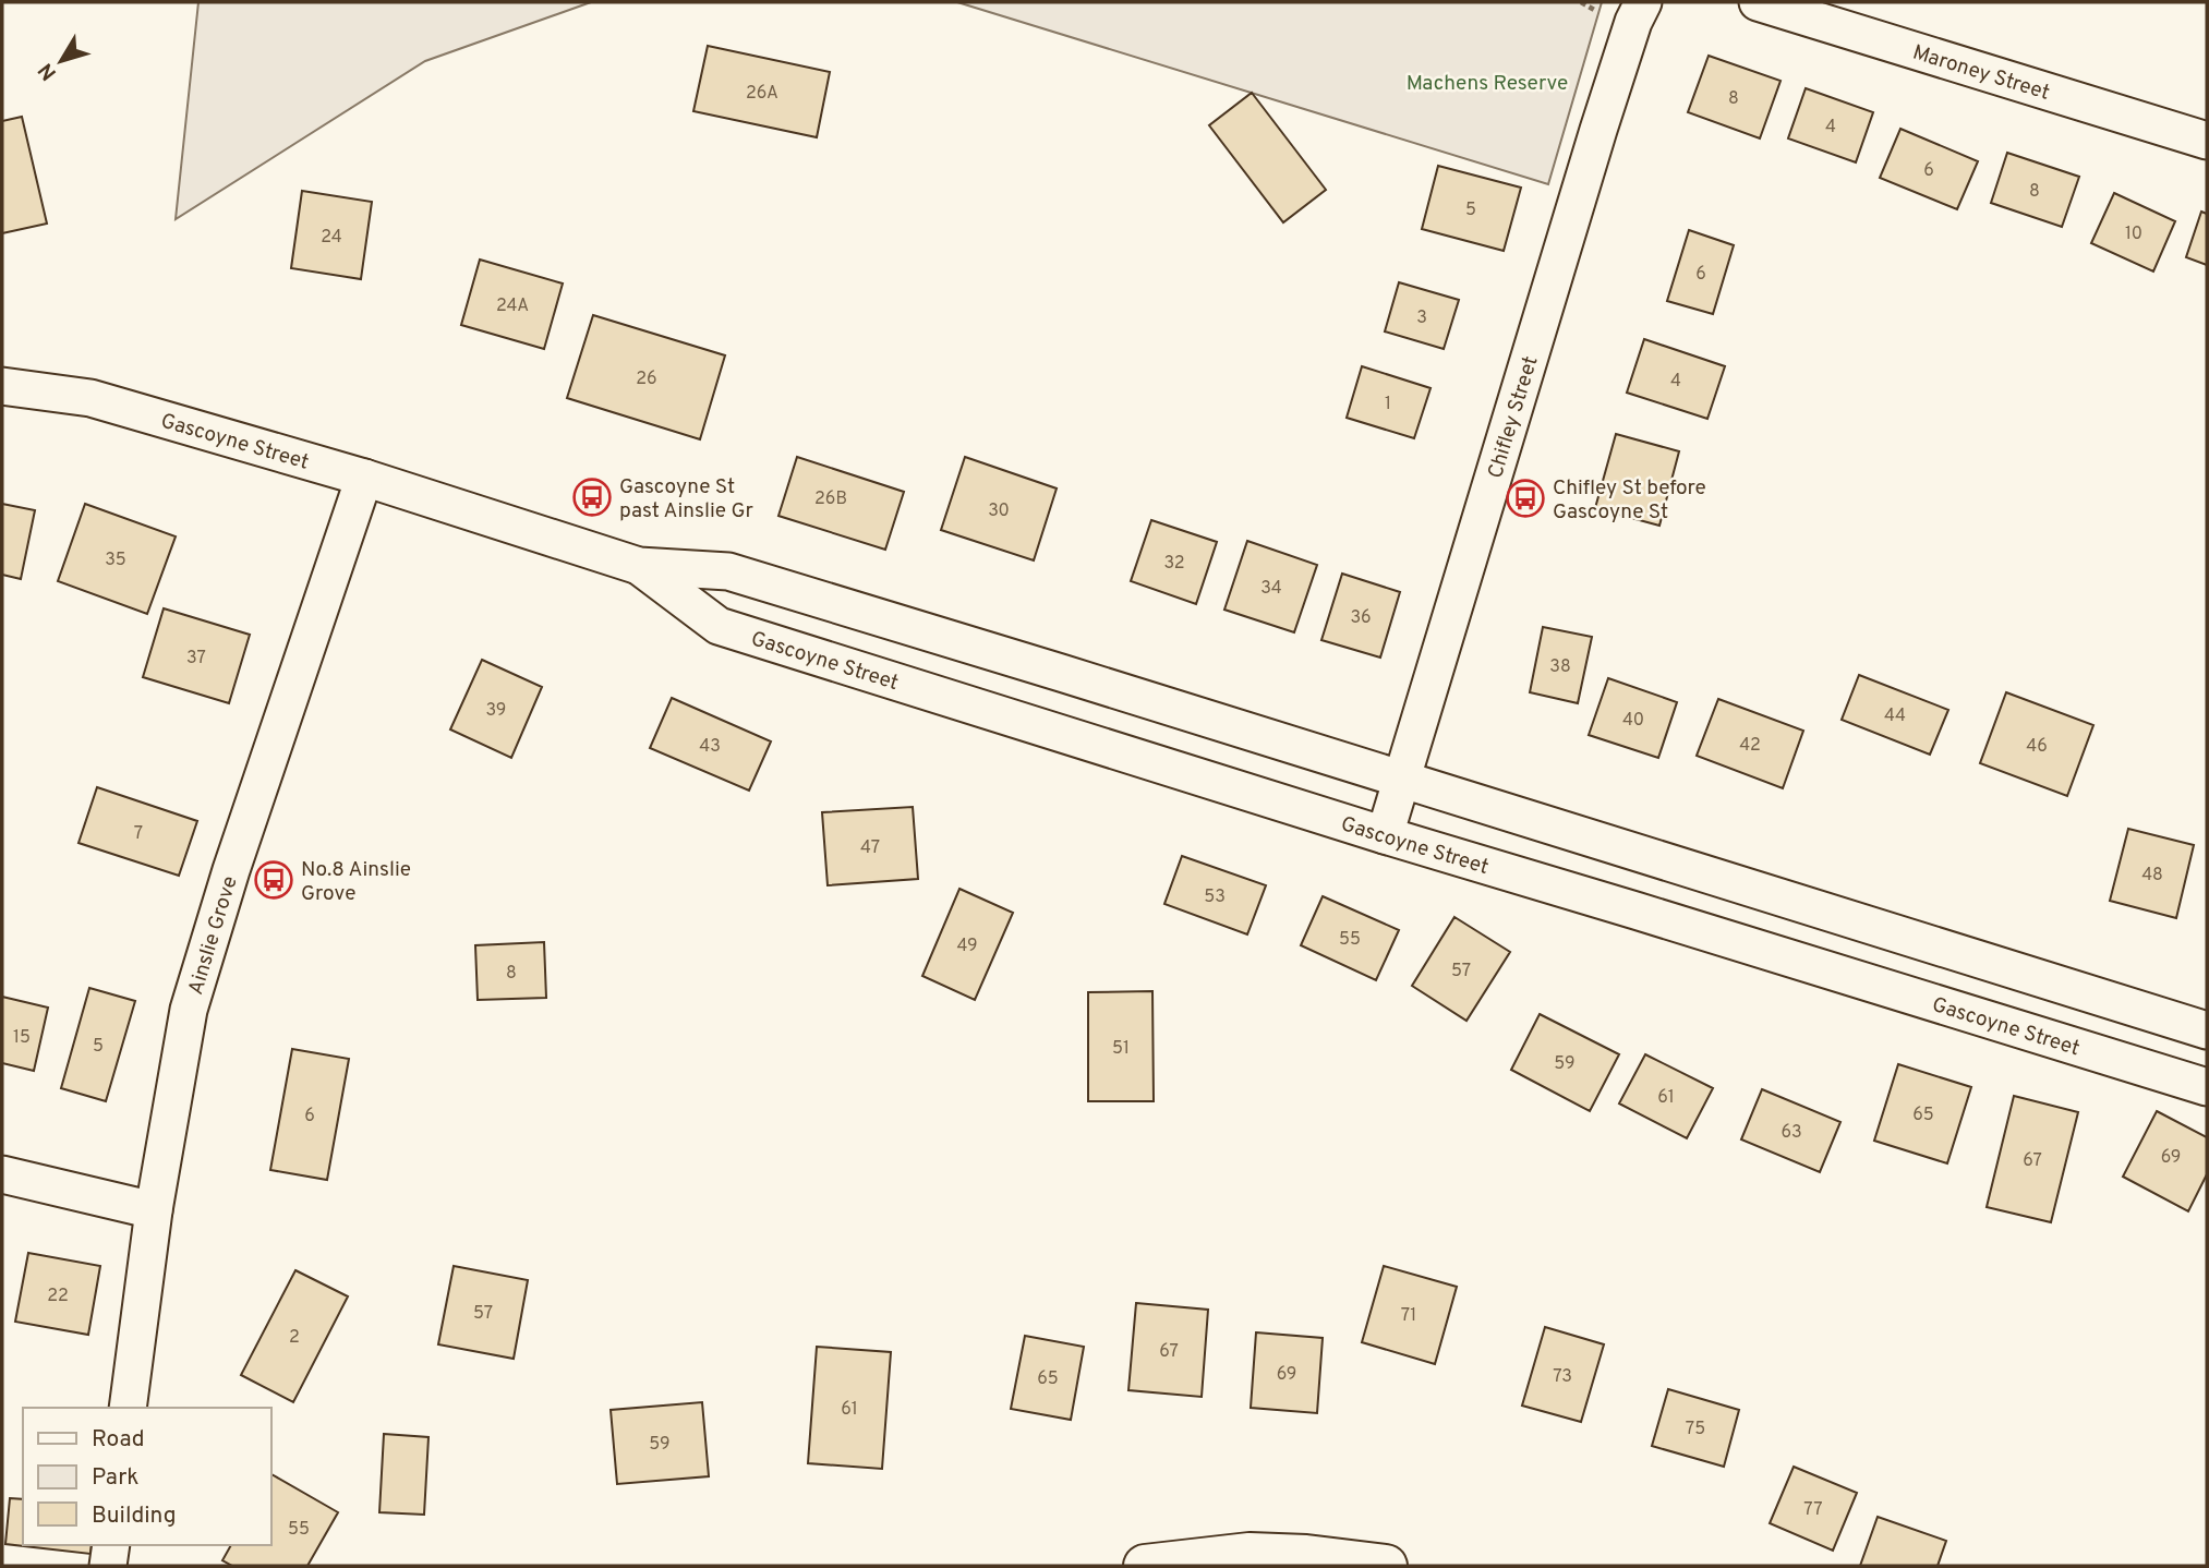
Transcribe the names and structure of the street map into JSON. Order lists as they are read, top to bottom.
{
  "streets": {
    "street": [
      "Maroney Street",
      "Chifley Street",
      "Gascoyne Street",
      "Ainslie Grove"
    ]
  },
  "crossings": [
    ["Chifley Street", "Gascoyne Street"],
    ["Gascoyne Street", "Ainslie Grove"]
  ],
  "parks": ["Machens Reserve"],
  "places": {
    "bus stop": ["Gascoyne St past Ainslie Gr", "Chifley St before Gascoyne St", "No.8 Ainslie Grove"]
  },
  "house_numbers": [
    "26A",
    "8",
    "4",
    "6",
    "8",
    "5",
    "10",
    "24",
    "6",
    "24A",
    "3",
    "26",
    "4",
    "1",
    "26B",
    "30",
    "35",
    "32",
    "34",
    "36",
    "37",
    "38",
    "39",
    "44",
    "40",
    "42",
    "43",
    "46",
    "7",
    "47",
    "48",
    "53",
    "55",
    "49",
    "57",
    "8",
    "15",
    "5",
    "51",
    "59",
    "61",
    "65",
    "6",
    "63",
    "69",
    "67",
    "22",
    "57",
    "71",
    "2",
    "67",
    "69",
    "73",
    "65",
    "61",
    "75",
    "59",
    "77",
    "55"
  ],
  "legend": ["Road", "Park", "Building"],
  "north": "bottom left"
}
